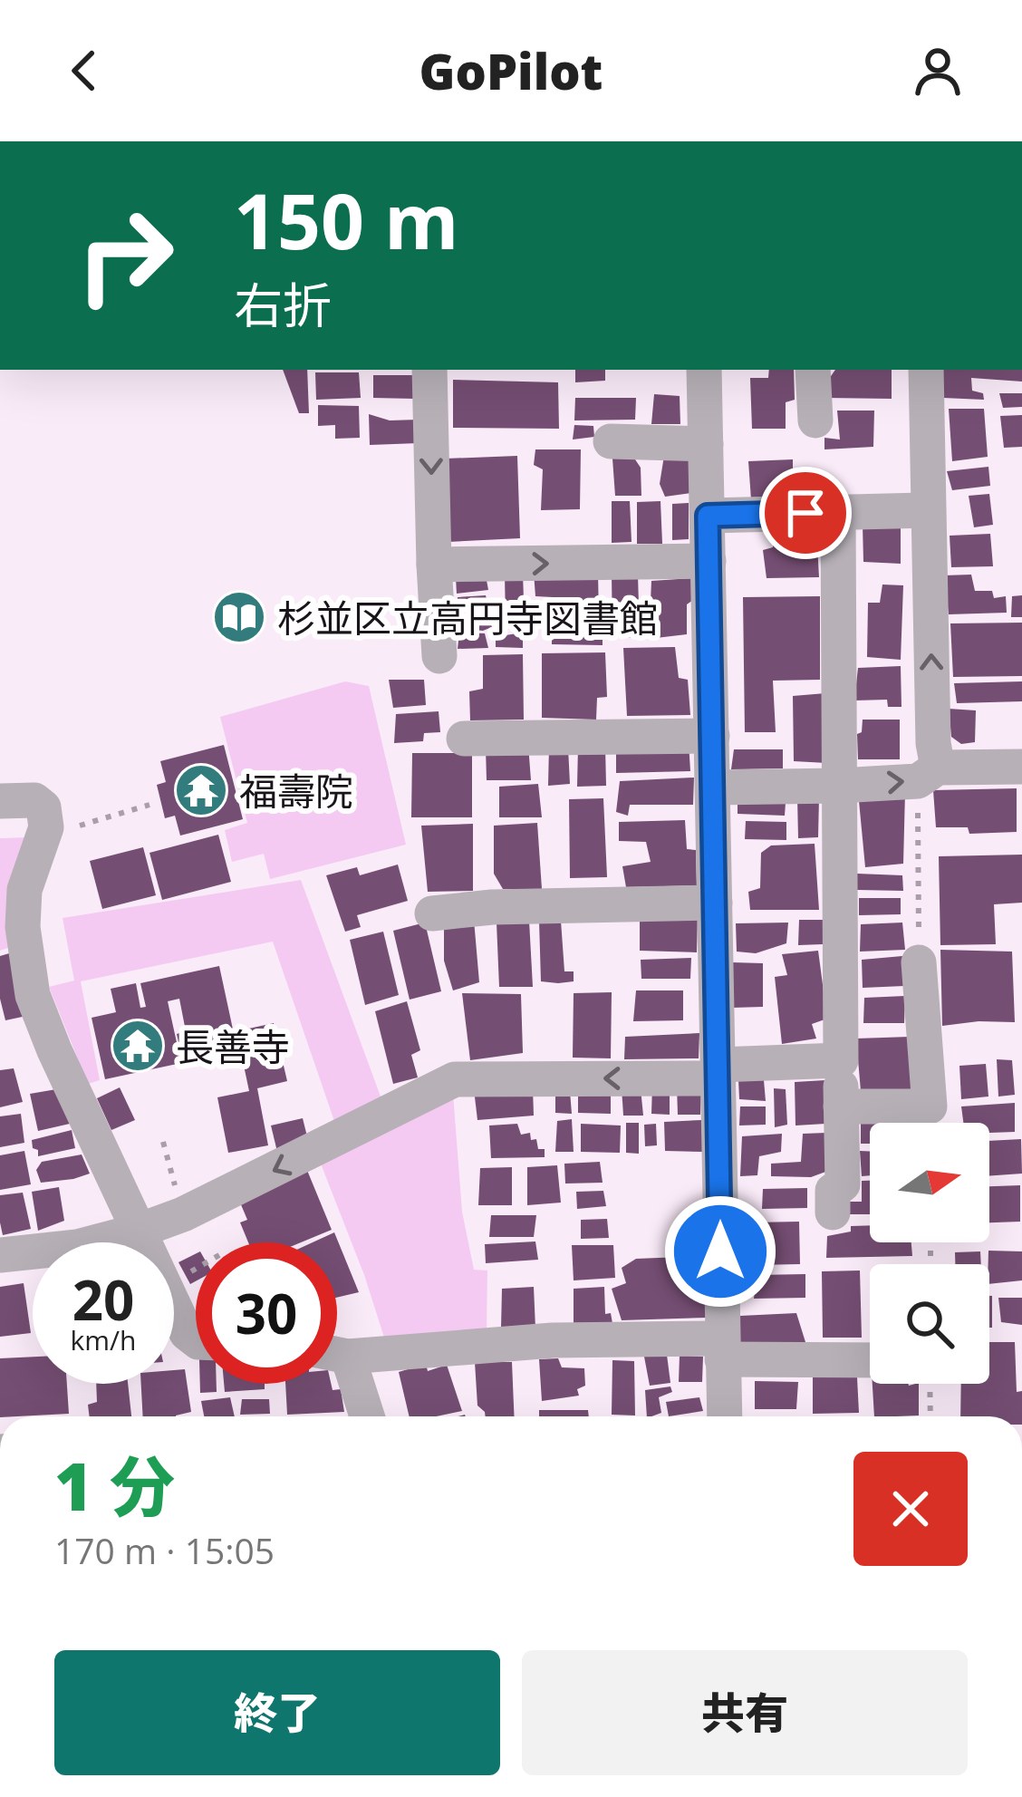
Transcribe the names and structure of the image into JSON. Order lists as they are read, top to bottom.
{
  "places": {
    "library": ["杉並区立高円寺図書館"],
    "temple": ["福壽院", "長善寺"]
  },
  "north": "right",
  "page": {
    "header": "GoPilot",
    "turn": ["150 m", "右折"],
    "speed": "20 km/h",
    "limit": "30",
    "heading": ["1 分", "170 m · 15:05"],
    "buttons": ["終了", "共有"]
  }
}
